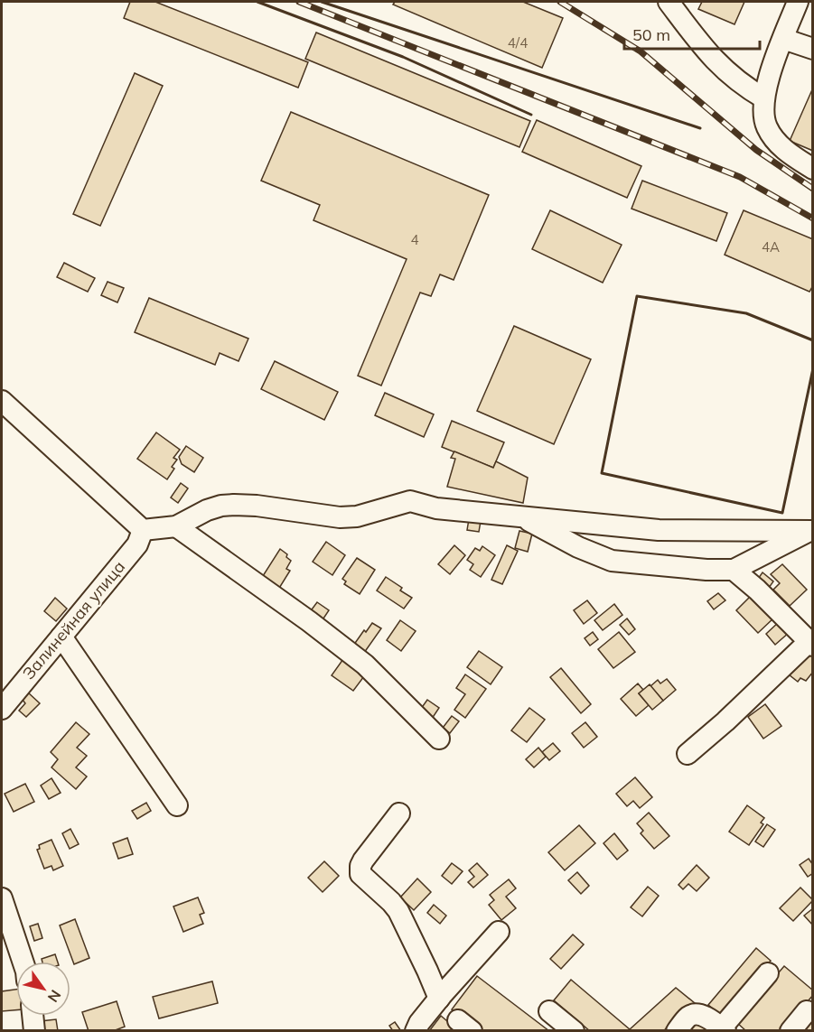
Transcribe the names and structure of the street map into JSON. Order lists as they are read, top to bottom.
{
  "streets": {
    "street": ["Залинейная улица"]
  },
  "house_numbers": ["4/4", "4", "4А"],
  "scale_bar": "50 m",
  "north": "bottom right"
}
